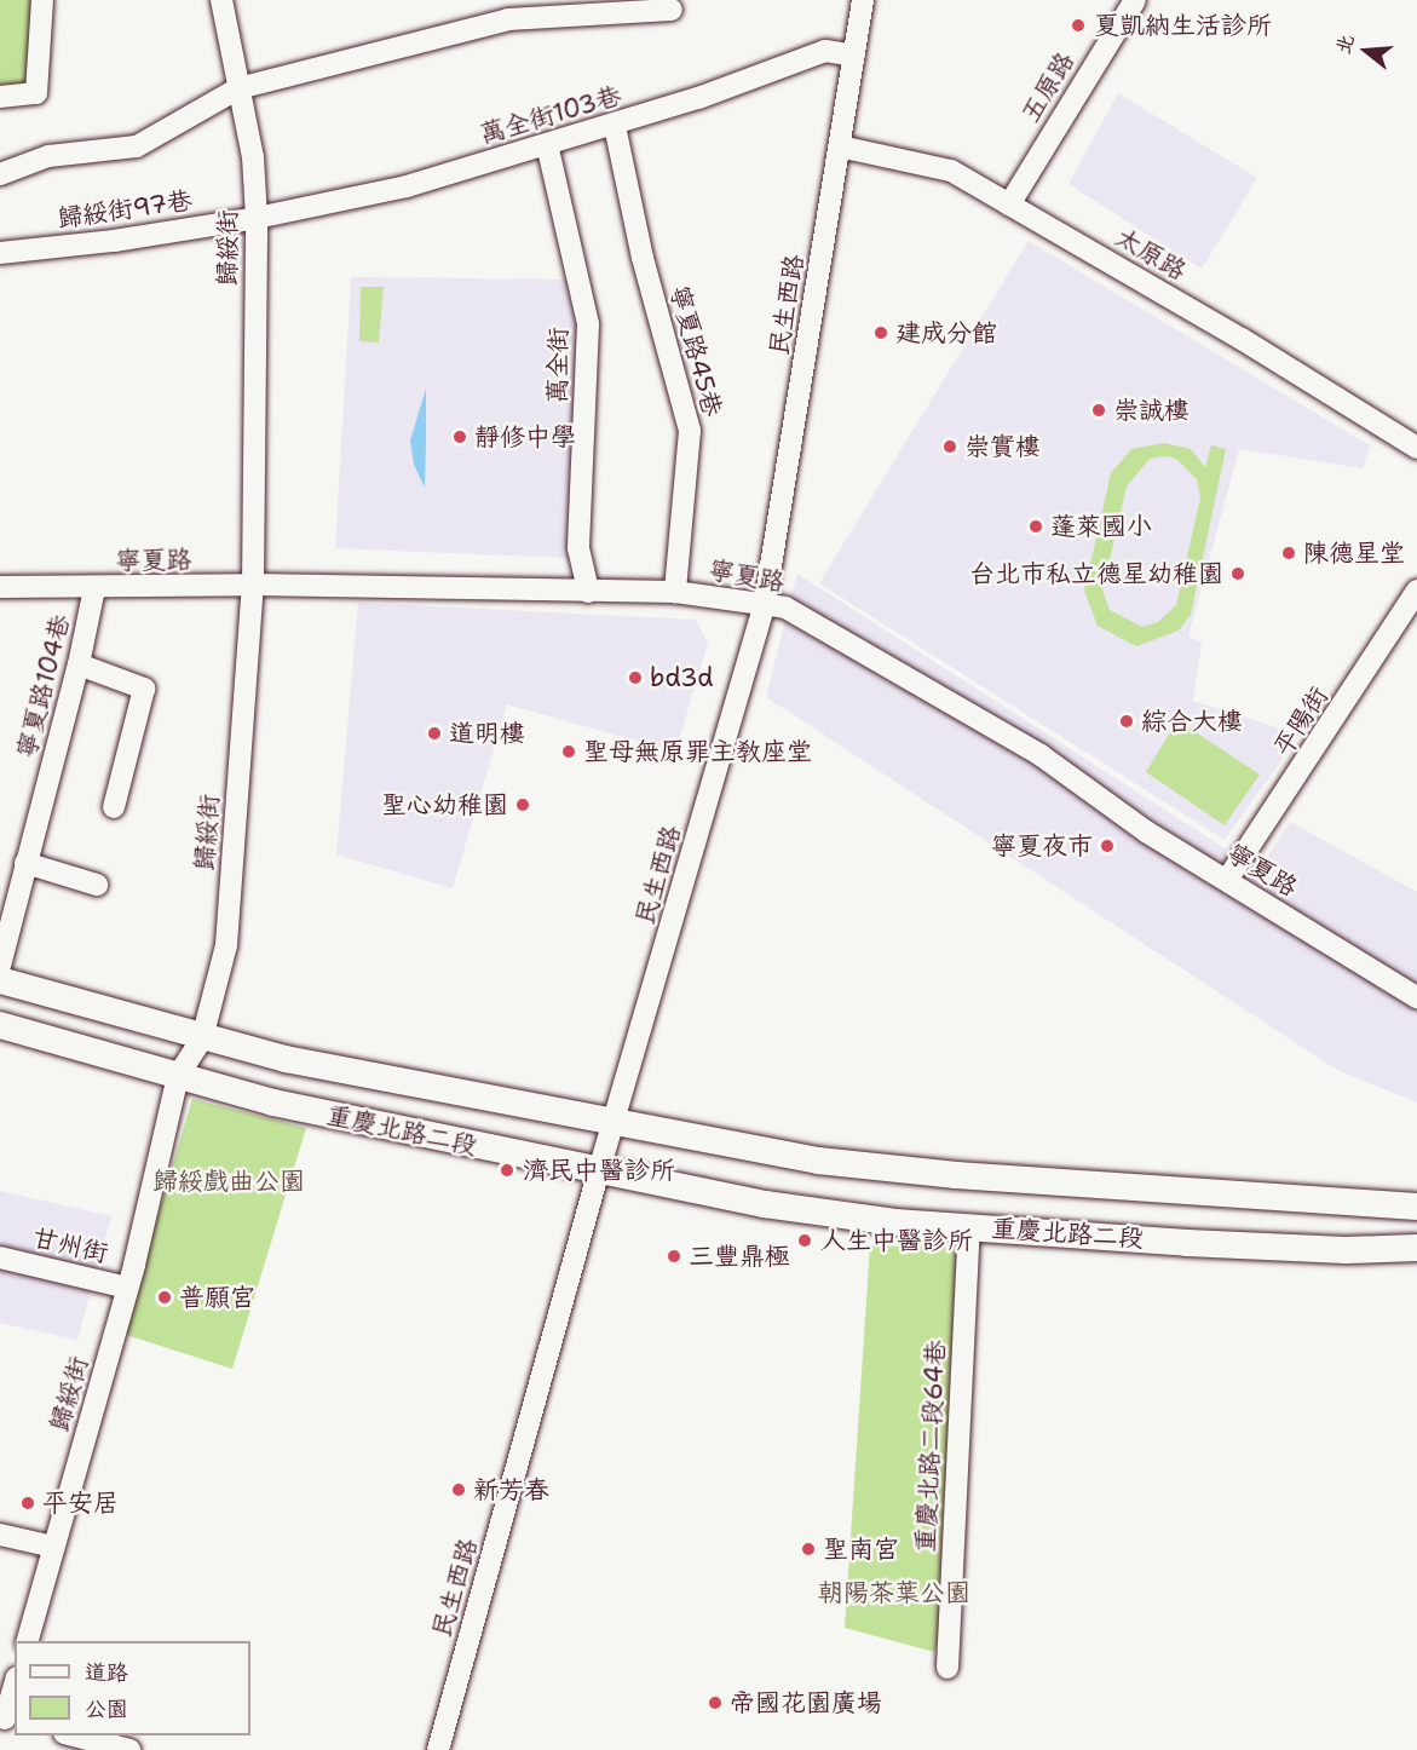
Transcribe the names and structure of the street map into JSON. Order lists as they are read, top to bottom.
{
  "streets": {
    "main road": ["重慶北路二段"],
    "street": [
      "五原路",
      "萬全街103巷",
      "歸綏街97巷",
      "歸綏街",
      "太原路",
      "民生西路",
      "寧夏路45巷",
      "萬全街",
      "寧夏路",
      "寧夏路104巷",
      "平陽街",
      "甘州街",
      "重慶北路二段64巷"
    ]
  },
  "crossings": [
    ["五原路", "太原路"],
    ["萬全街103巷", "歸綏街97巷"],
    ["萬全街103巷", "歸綏街"],
    ["萬全街103巷", "民生西路"],
    ["萬全街103巷", "寧夏路45巷"],
    ["萬全街103巷", "萬全街"],
    ["歸綏街97巷", "歸綏街"],
    ["歸綏街", "寧夏路"],
    ["歸綏街", "重慶北路二段"],
    ["歸綏街", "甘州街"],
    ["太原路", "民生西路"],
    ["民生西路", "寧夏路"],
    ["民生西路", "重慶北路二段"],
    ["寧夏路45巷", "寧夏路"],
    ["萬全街", "寧夏路"],
    ["寧夏路", "寧夏路104巷"],
    ["寧夏路", "平陽街"],
    ["重慶北路二段", "重慶北路二段64巷"]
  ],
  "parks": ["歸綏戲曲公園", "朝陽茶葉公園"],
  "places": [
    "夏凱納生活診所",
    "建成分館",
    "崇誠樓",
    "靜修中學",
    "崇實樓",
    "蓬萊國小",
    "陳德星堂",
    "台北市私立德星幼稚園",
    "bd3d",
    "綜合大樓",
    "道明樓",
    "聖母無原罪主教座堂",
    "聖心幼稚園",
    "寧夏夜市",
    "濟民中醫診所",
    "人生中醫診所",
    "三豐鼎極",
    "普願宮",
    "新芳春",
    "平安居",
    "聖南宮",
    "帝國花園廣場"
  ],
  "legend": ["道路", "公園"],
  "north": "left"
}
